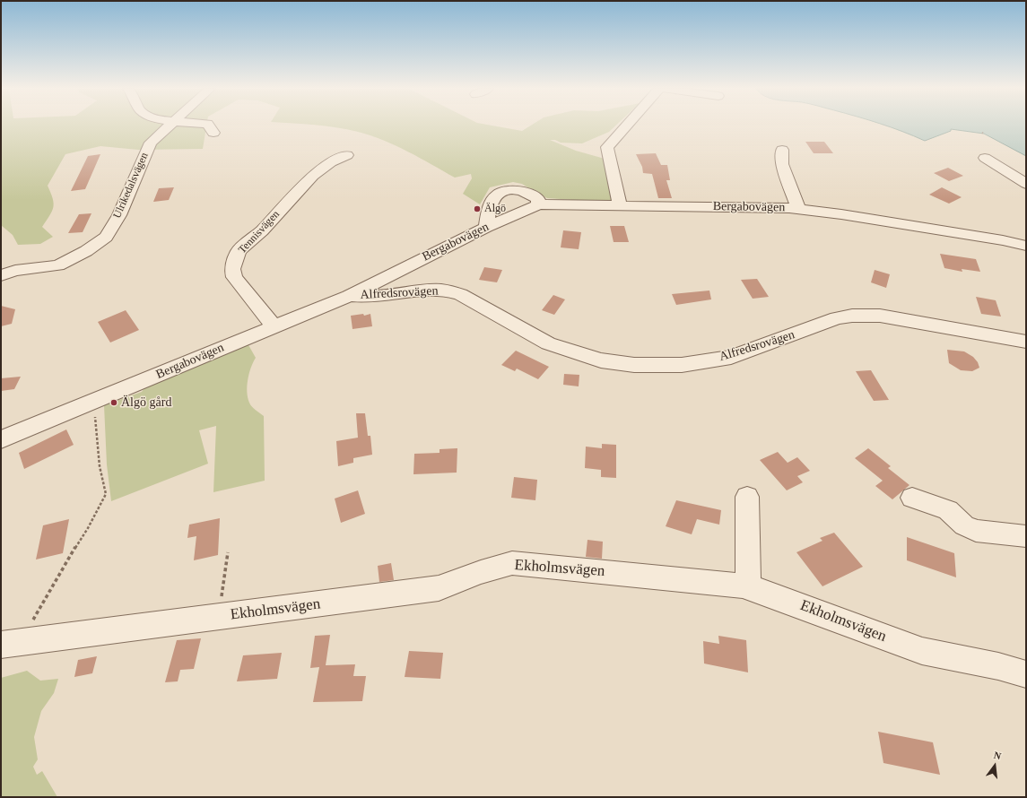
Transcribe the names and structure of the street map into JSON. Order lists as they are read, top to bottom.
{
  "streets": {
    "street": [
      "Ulrikedalsvägen",
      "Bergabovägen",
      "Tennisvägen",
      "Alfredsrovägen",
      "Ekholmsvägen"
    ]
  },
  "crossings": [
    ["Bergabovägen", "Tennisvägen"],
    ["Bergabovägen", "Alfredsrovägen"]
  ],
  "places": ["Älgö", "Älgö gård"],
  "north": "top"
}
